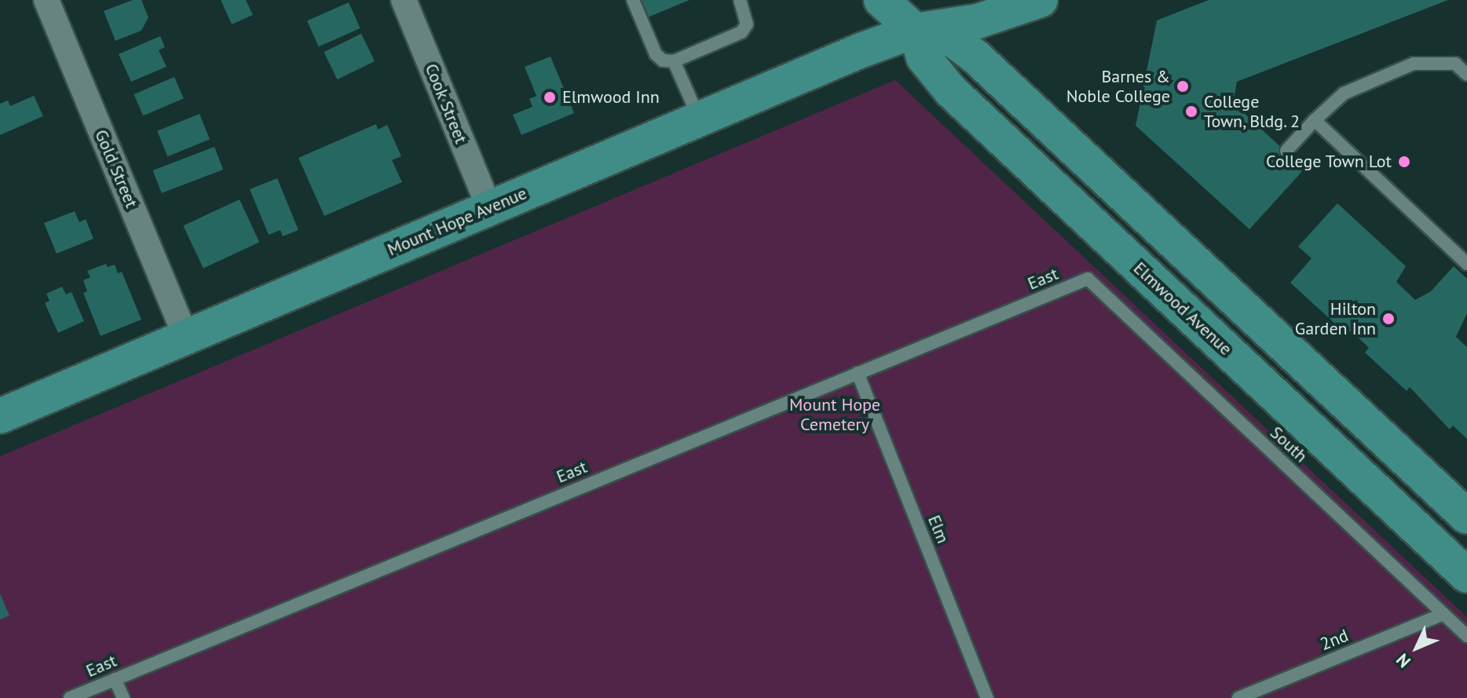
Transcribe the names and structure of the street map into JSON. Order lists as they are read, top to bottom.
{
  "streets": {
    "main road": ["Mount Hope Avenue", "Elmwood Avenue"],
    "street": ["Cook Street", "Gold Street"],
    "lane": [
      "East",
      "South",
      "Elm",
      "2nd"
    ]
  },
  "crossings": [
    ["Cook Street", "Mount Hope Avenue"],
    ["Gold Street", "Mount Hope Avenue"],
    ["Mount Hope Avenue", "Elmwood Avenue"],
    ["East", "South"],
    ["East", "Elm"],
    ["South", "2nd"]
  ],
  "parks": ["Mount Hope Cemetery"],
  "places": [
    "Barnes & Noble College",
    "Elmwood Inn",
    "College Town, Bldg. 2",
    "College Town Lot",
    "Hilton Garden Inn"
  ],
  "north": "bottom left"
}
